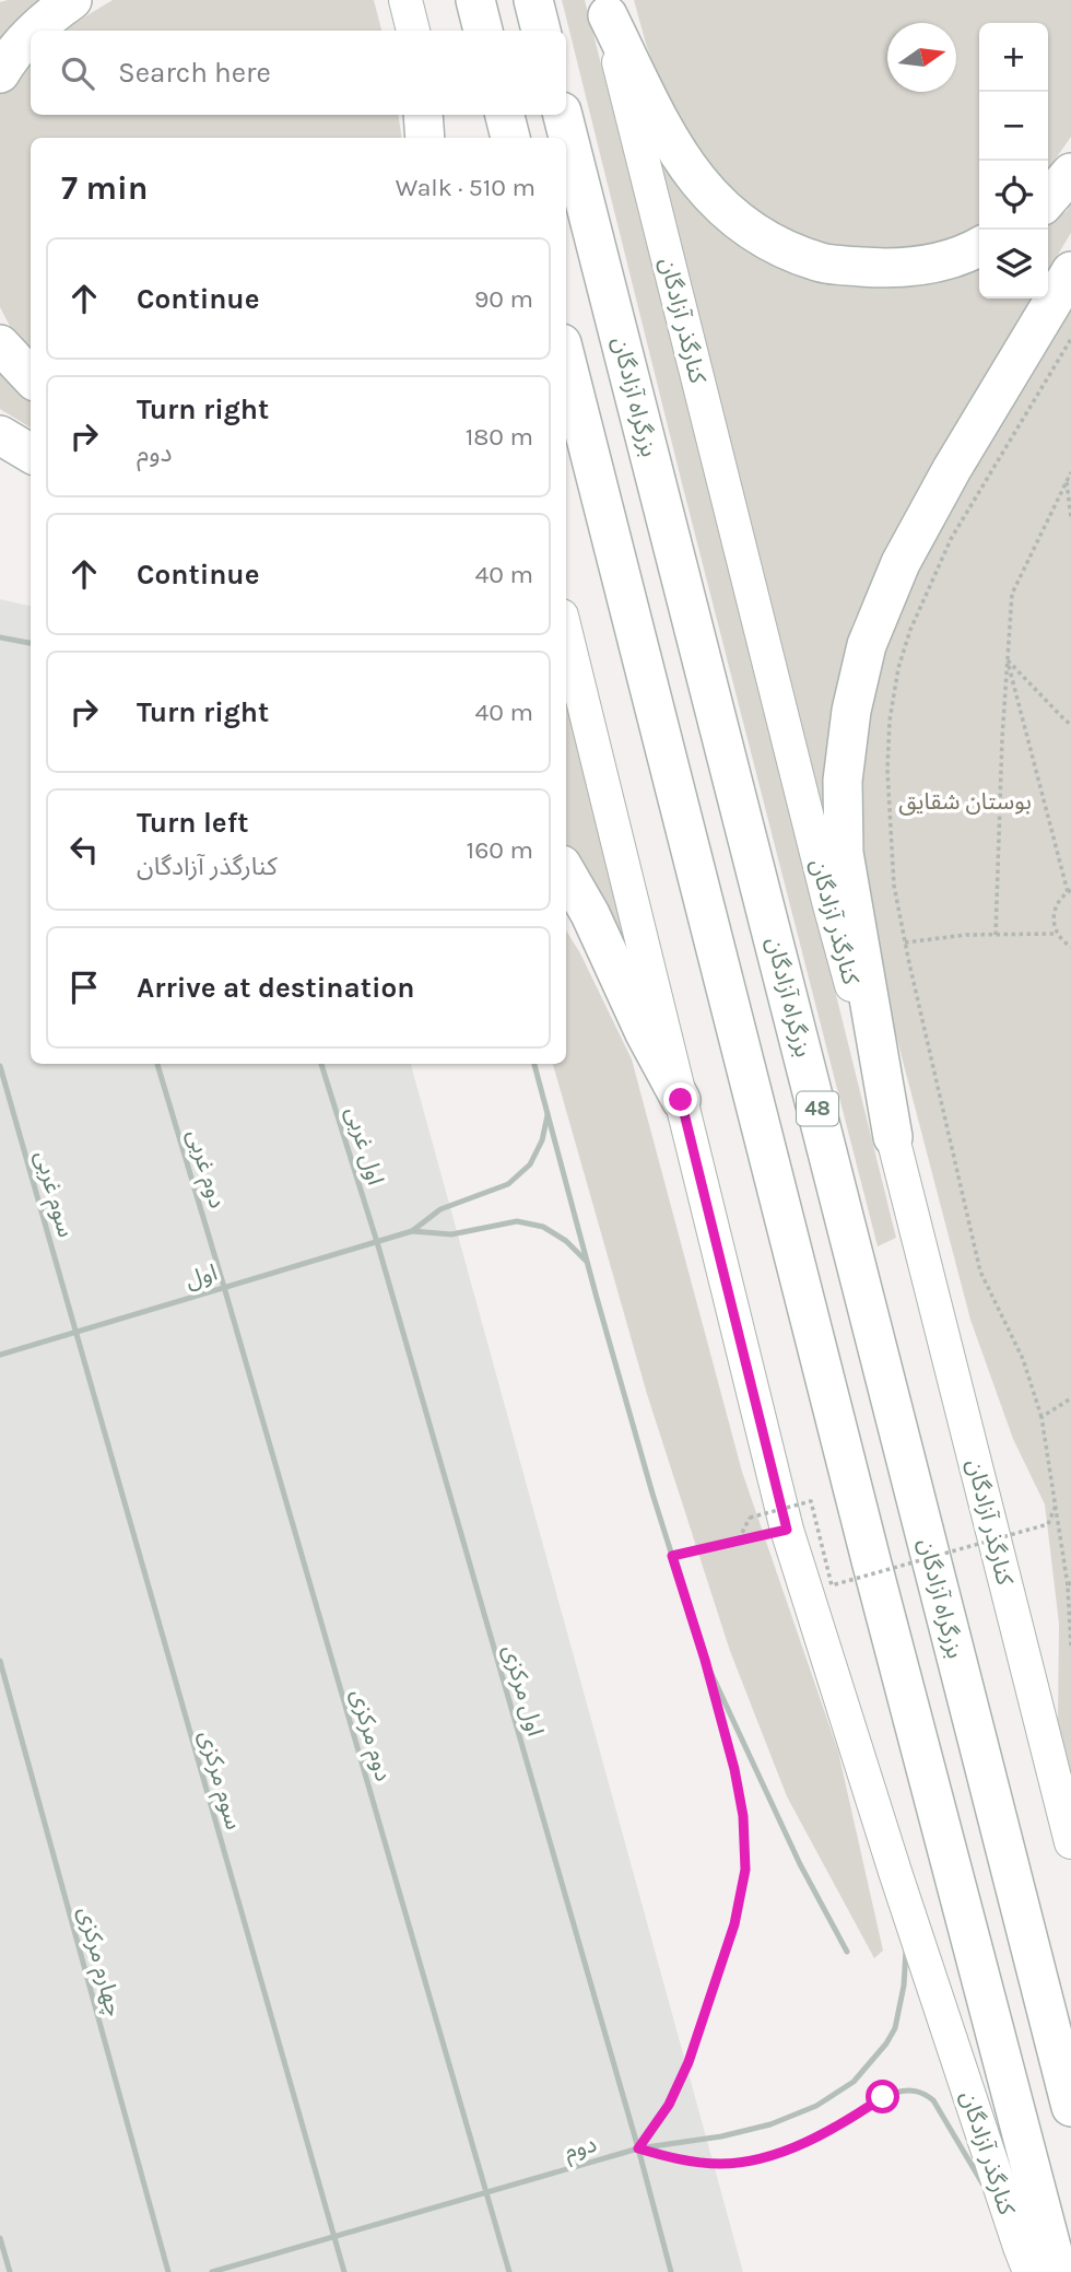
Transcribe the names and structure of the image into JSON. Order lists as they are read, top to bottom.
{
  "streets": {
    "highway": ["بزرگراه آزادگان", "48"],
    "main road": ["کنارگذر آزادگان"],
    "lane": [
      "اول غربی",
      "دوم غربی",
      "سوم غربی",
      "اول",
      "اول مرکزی",
      "دوم مرکزی",
      "سوم مرکزی",
      "چهارم مرکزی",
      "دوم"
    ]
  },
  "crossings": [
    ["اول غربی", "اول"],
    ["اول غربی", "اول مرکزی"],
    ["دوم غربی", "اول"],
    ["دوم غربی", "دوم مرکزی"],
    ["سوم غربی", "اول"],
    ["سوم غربی", "سوم مرکزی"],
    ["اول", "اول مرکزی"],
    ["اول", "دوم مرکزی"],
    ["اول", "سوم مرکزی"],
    ["اول مرکزی", "دوم"],
    ["دوم مرکزی", "دوم"],
    ["سوم مرکزی", "دوم"]
  ],
  "parks": ["بوستان شقایق"],
  "north": "right",
  "page": {
    "map_buttons": ["+", "−"],
    "search": "Search here",
    "heading": ["7 min", "Walk · 510 m"],
    "list": [
      ["Continue", "90 m"],
      ["Turn right", "دوم", "180 m"],
      ["Continue", "40 m"],
      ["Turn right", "40 m"],
      ["Turn left", "کنارگذر آزادگان", "160 m"],
      "Arrive at destination"
    ]
  }
}
